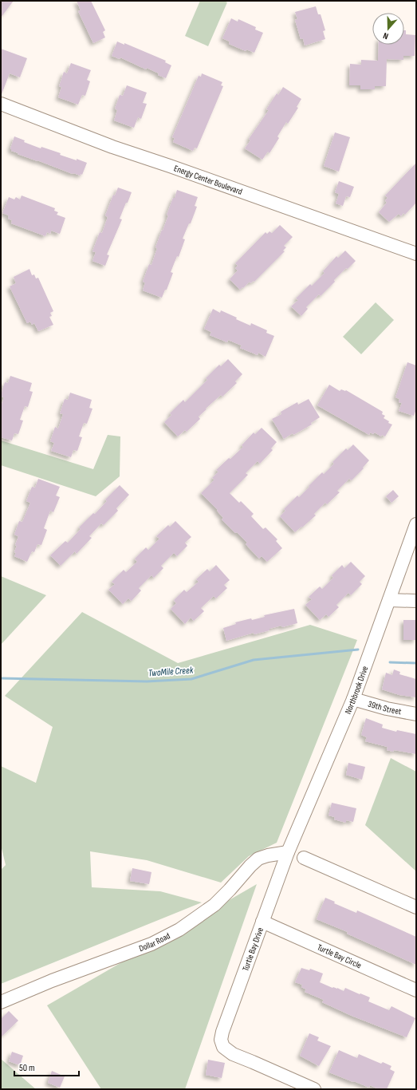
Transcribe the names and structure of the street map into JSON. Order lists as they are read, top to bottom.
{
  "streets": {
    "street": [
      "Energy Center Boulevard",
      "Northbrook Drive",
      "39th Street",
      "Dollar Road",
      "Turtle Bay Drive",
      "Turtle Bay Circle"
    ]
  },
  "crossings": [
    ["Northbrook Drive", "39th Street"],
    ["Northbrook Drive", "Dollar Road"],
    ["Northbrook Drive", "Turtle Bay Drive"],
    ["Dollar Road", "Turtle Bay Drive"],
    ["Turtle Bay Drive", "Turtle Bay Circle"]
  ],
  "water": ["TwoMile Creek"],
  "scale_bar": "50 m",
  "north": "bottom"
}
